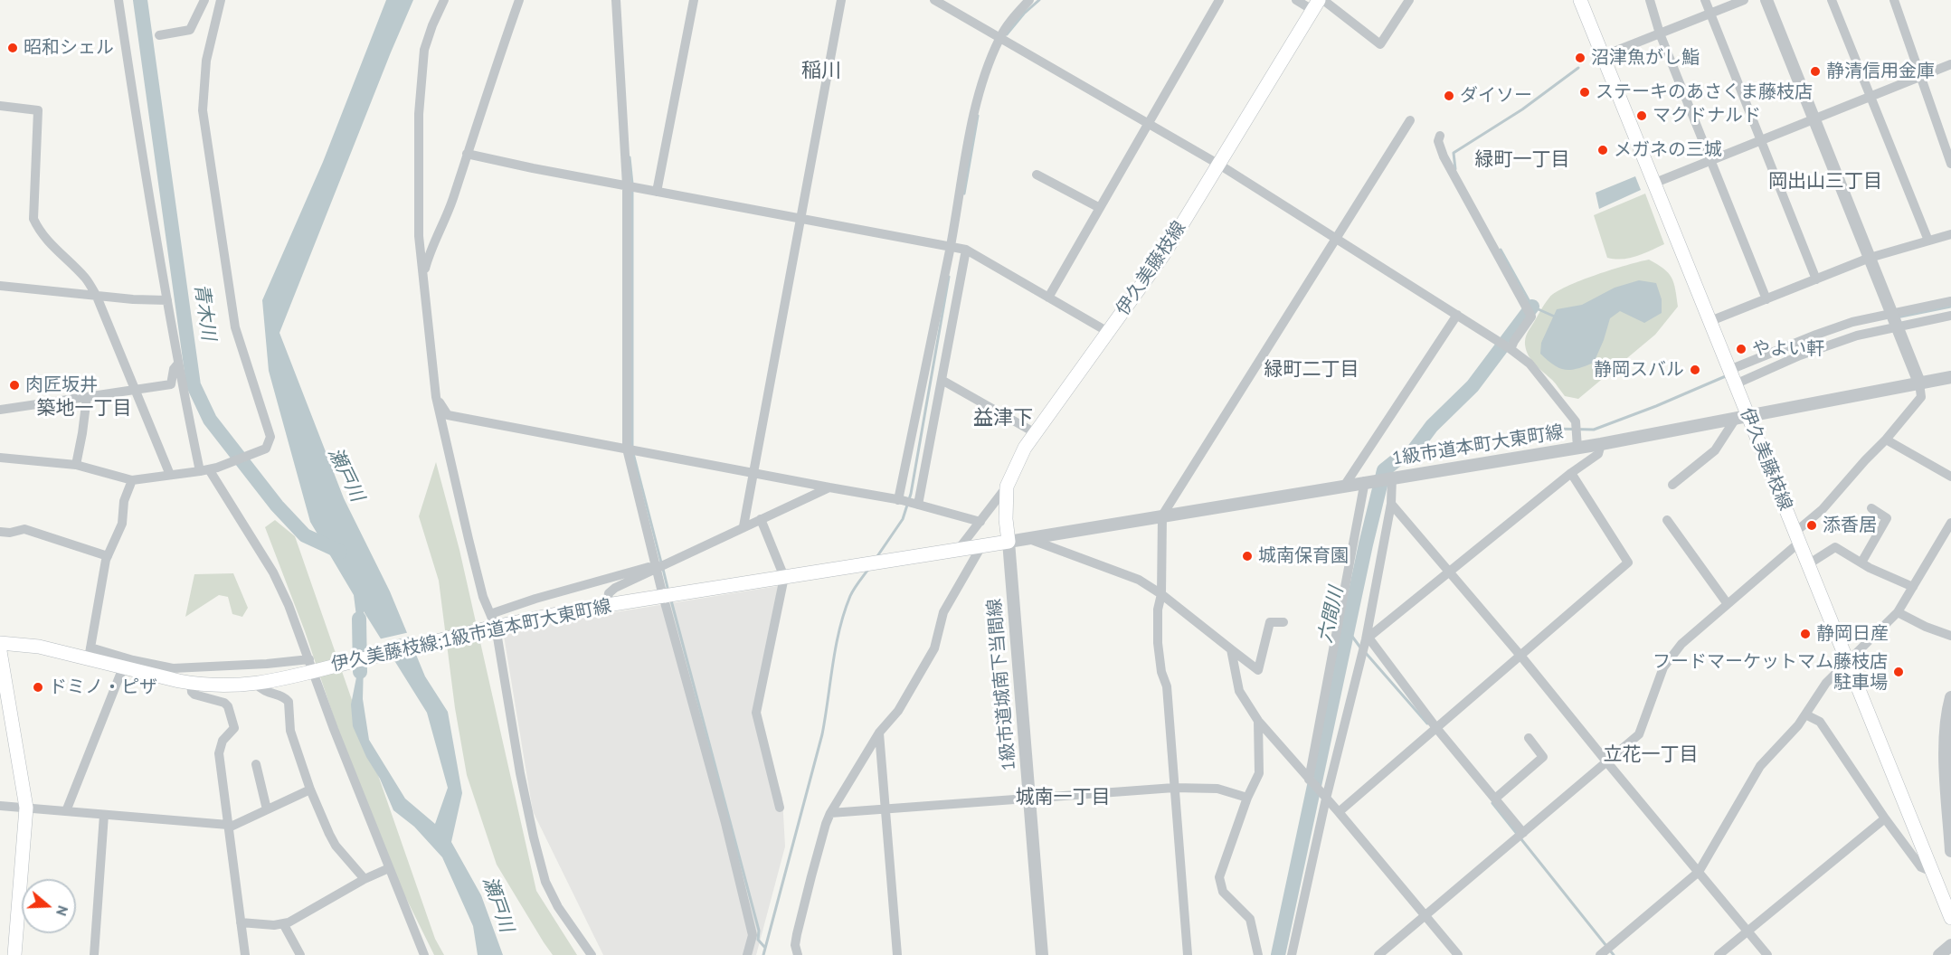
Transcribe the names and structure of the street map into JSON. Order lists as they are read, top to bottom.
{
  "streets": {
    "main road": ["伊久美藤枝線", "伊久美藤枝線;1級市道本町大東町線"],
    "street": ["1級市道本町大東町線", "1級市道城南下当間線"]
  },
  "crossings": [
    ["伊久美藤枝線", "1級市道本町大東町線"],
    ["伊久美藤枝線", "伊久美藤枝線;1級市道本町大東町線"],
    ["伊久美藤枝線", "1級市道城南下当間線"],
    ["1級市道本町大東町線", "伊久美藤枝線;1級市道本町大東町線"],
    ["1級市道本町大東町線", "1級市道城南下当間線"],
    ["伊久美藤枝線;1級市道本町大東町線", "1級市道城南下当間線"]
  ],
  "districts": [
    "稲川",
    "緑町一丁目",
    "岡出山三丁目",
    "緑町二丁目",
    "築地一丁目",
    "益津下",
    "立花一丁目",
    "城南一丁目"
  ],
  "water": ["青木川", "瀬戸川", "六間川"],
  "places": [
    "昭和シェル",
    "沼津魚がし鮨",
    "静清信用金庫",
    "ステーキのあさくま藤枝店",
    "ダイソー",
    "マクドナルド",
    "メガネの三城",
    "やよい軒",
    "静岡スバル",
    "肉匠坂井",
    "添香居",
    "城南保育園",
    "静岡日産",
    "フードマーケットマム藤枝店 駐車場",
    "ドミノ・ピザ"
  ],
  "north": "right"
}
